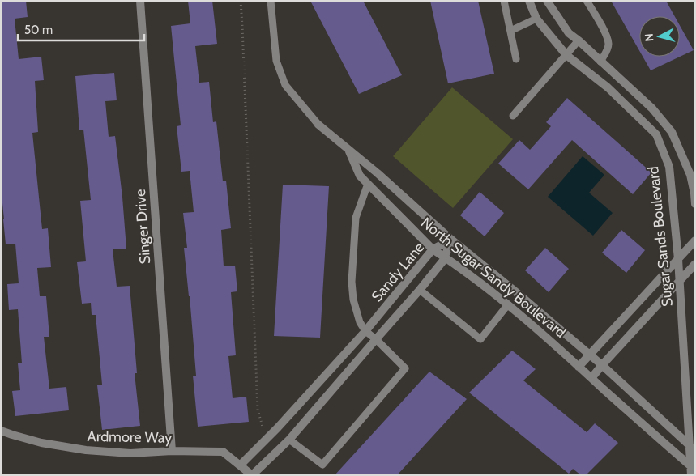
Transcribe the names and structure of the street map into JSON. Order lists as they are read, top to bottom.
{
  "streets": {
    "street": [
      "Singer Drive",
      "Sugar Sands Boulevard",
      "Sandy Lane",
      "North Sugar Sandy Boulevard",
      "Ardmore Way"
    ]
  },
  "crossings": [
    ["Singer Drive", "Ardmore Way"],
    ["Sugar Sands Boulevard", "North Sugar Sandy Boulevard"],
    ["Sandy Lane", "North Sugar Sandy Boulevard"],
    ["Sandy Lane", "Ardmore Way"]
  ],
  "scale_bar": "50 m",
  "north": "left"
}
